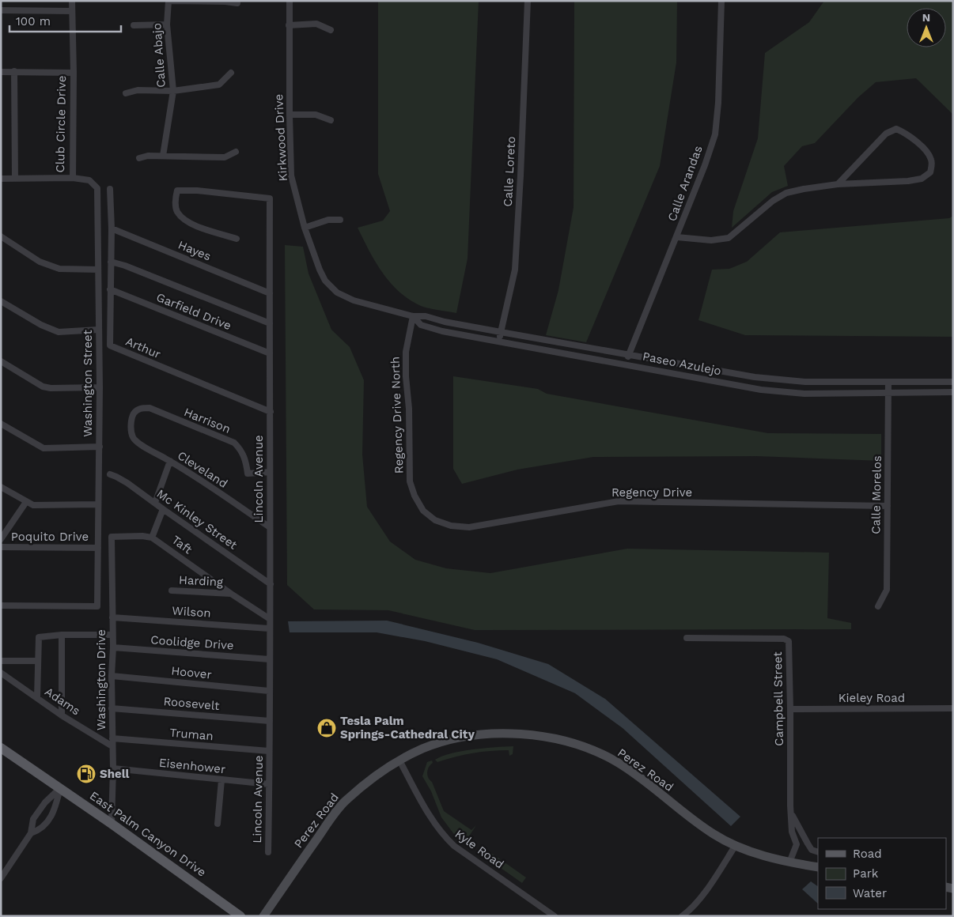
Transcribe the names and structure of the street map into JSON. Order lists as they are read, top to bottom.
{
  "streets": {
    "main road": ["Perez Road", "East Palm Canyon Drive"],
    "street": [
      "Calle Abajo",
      "Club Circle Drive",
      "Kirkwood Drive",
      "Calle Loreto",
      "Calle Arandas",
      "Hayes",
      "Garfield Drive",
      "Arthur",
      "Paseo Azulejo",
      "Washington Street",
      "Regency Drive North",
      "Harrison",
      "Cleveland",
      "Lincoln Avenue",
      "Regency Drive",
      "Calle Morelos",
      "Mc Kinley Street",
      "Poquito Drive",
      "Taft",
      "Harding",
      "Wilson",
      "Coolidge Drive",
      "Hoover",
      "Washington Drive",
      "Kieley Road",
      "Campbell Street",
      "Adams",
      "Roosevelt",
      "Truman",
      "Eisenhower",
      "Kyle Road"
    ]
  },
  "crossings": [
    ["Club Circle Drive", "Washington Street"],
    ["Kirkwood Drive", "Paseo Azulejo"],
    ["Calle Loreto", "Paseo Azulejo"],
    ["Calle Arandas", "Paseo Azulejo"],
    ["Hayes", "Arthur"],
    ["Hayes", "Lincoln Avenue"],
    ["Garfield Drive", "Arthur"],
    ["Garfield Drive", "Lincoln Avenue"],
    ["Arthur", "Lincoln Avenue"],
    ["Paseo Azulejo", "Regency Drive North"],
    ["Paseo Azulejo", "Calle Morelos"],
    ["Washington Street", "Poquito Drive"],
    ["Regency Drive North", "Regency Drive"],
    ["Harrison", "Cleveland"],
    ["Harrison", "Lincoln Avenue"],
    ["Cleveland", "Lincoln Avenue"],
    ["Lincoln Avenue", "Mc Kinley Street"],
    ["Lincoln Avenue", "Harding"],
    ["Lincoln Avenue", "Wilson"],
    ["Lincoln Avenue", "Coolidge Drive"],
    ["Lincoln Avenue", "Hoover"],
    ["Lincoln Avenue", "Roosevelt"],
    ["Lincoln Avenue", "Truman"],
    ["Lincoln Avenue", "Eisenhower"],
    ["Regency Drive", "Calle Morelos"],
    ["Taft", "Harding"],
    ["Taft", "Washington Drive"],
    ["Wilson", "Washington Drive"],
    ["Coolidge Drive", "Washington Drive"],
    ["Hoover", "Washington Drive"],
    ["Washington Drive", "Adams"],
    ["Washington Drive", "Roosevelt"],
    ["Washington Drive", "Truman"],
    ["Washington Drive", "Eisenhower"],
    ["Washington Drive", "East Palm Canyon Drive"],
    ["Kieley Road", "Campbell Street"],
    ["Campbell Street", "Perez Road"],
    ["Perez Road", "Kyle Road"]
  ],
  "places": {
    "shop": ["Tesla Palm Springs-Cathedral City"],
    "fuel station": ["Shell"]
  },
  "legend": ["Road", "Park", "Water"],
  "scale_bar": "100 m",
  "north": "top"
}
